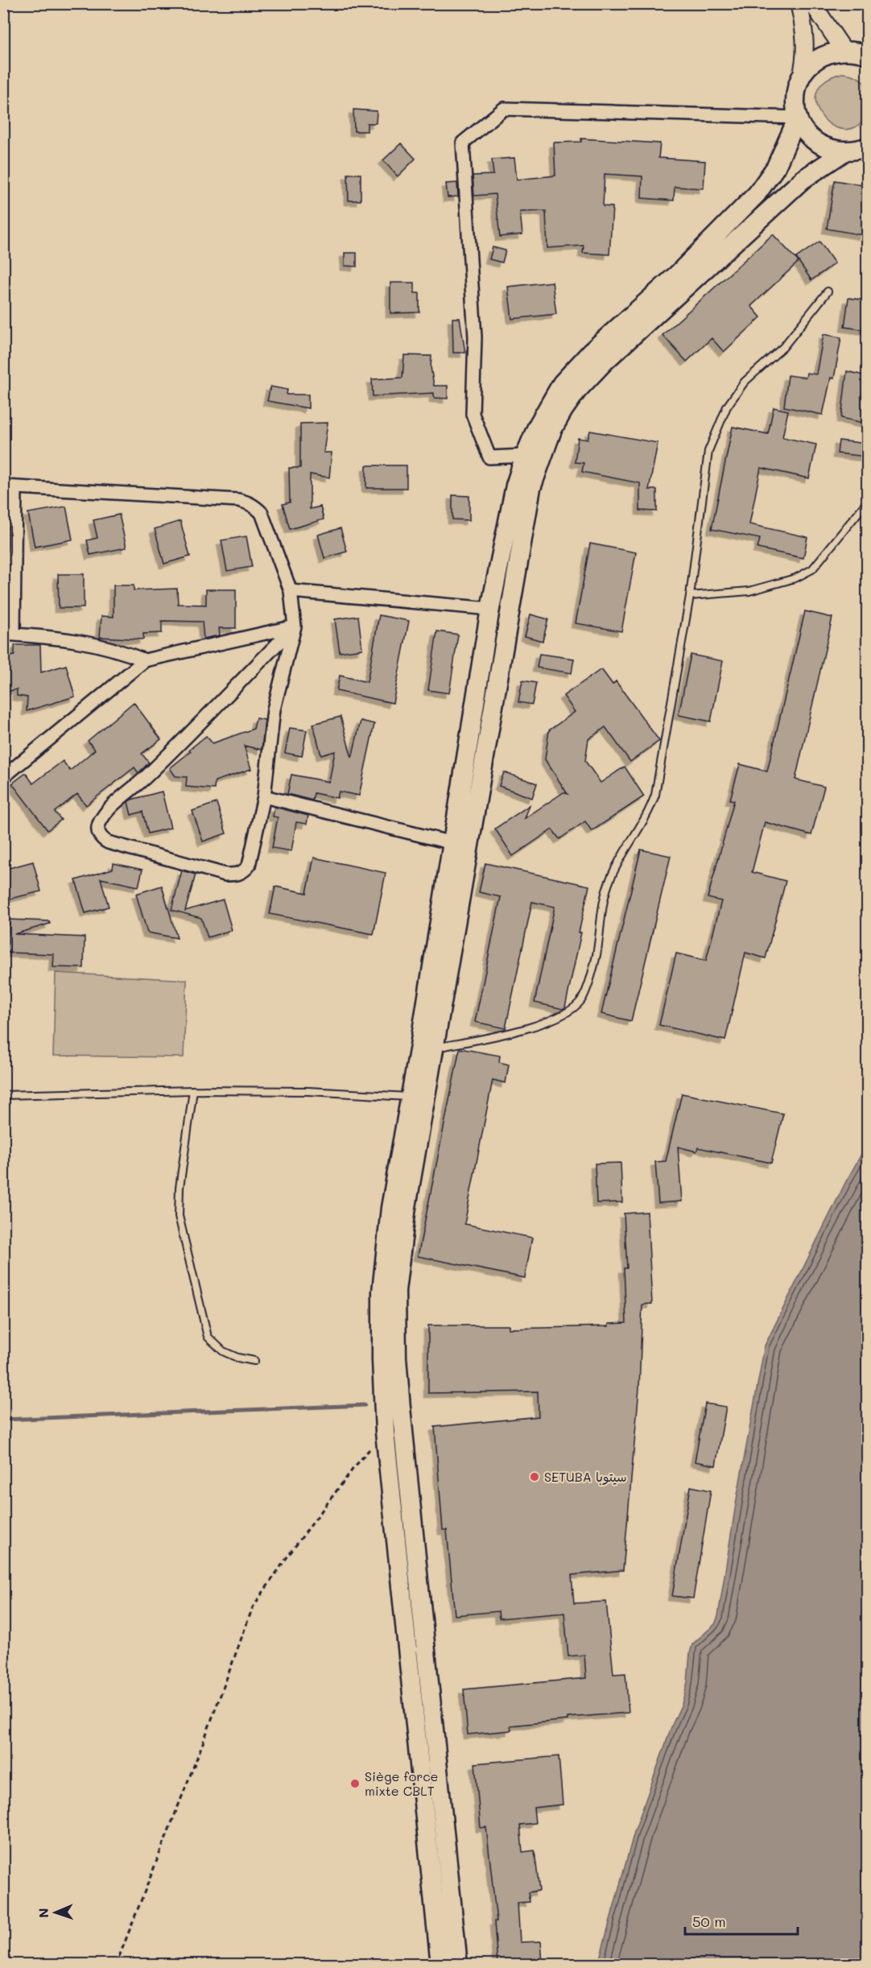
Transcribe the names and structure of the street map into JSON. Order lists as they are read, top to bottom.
{
  "places": ["SETUBA سيتوبا", "Siège force mixte CBLT"],
  "scale_bar": "50 m",
  "north": "left"
}
